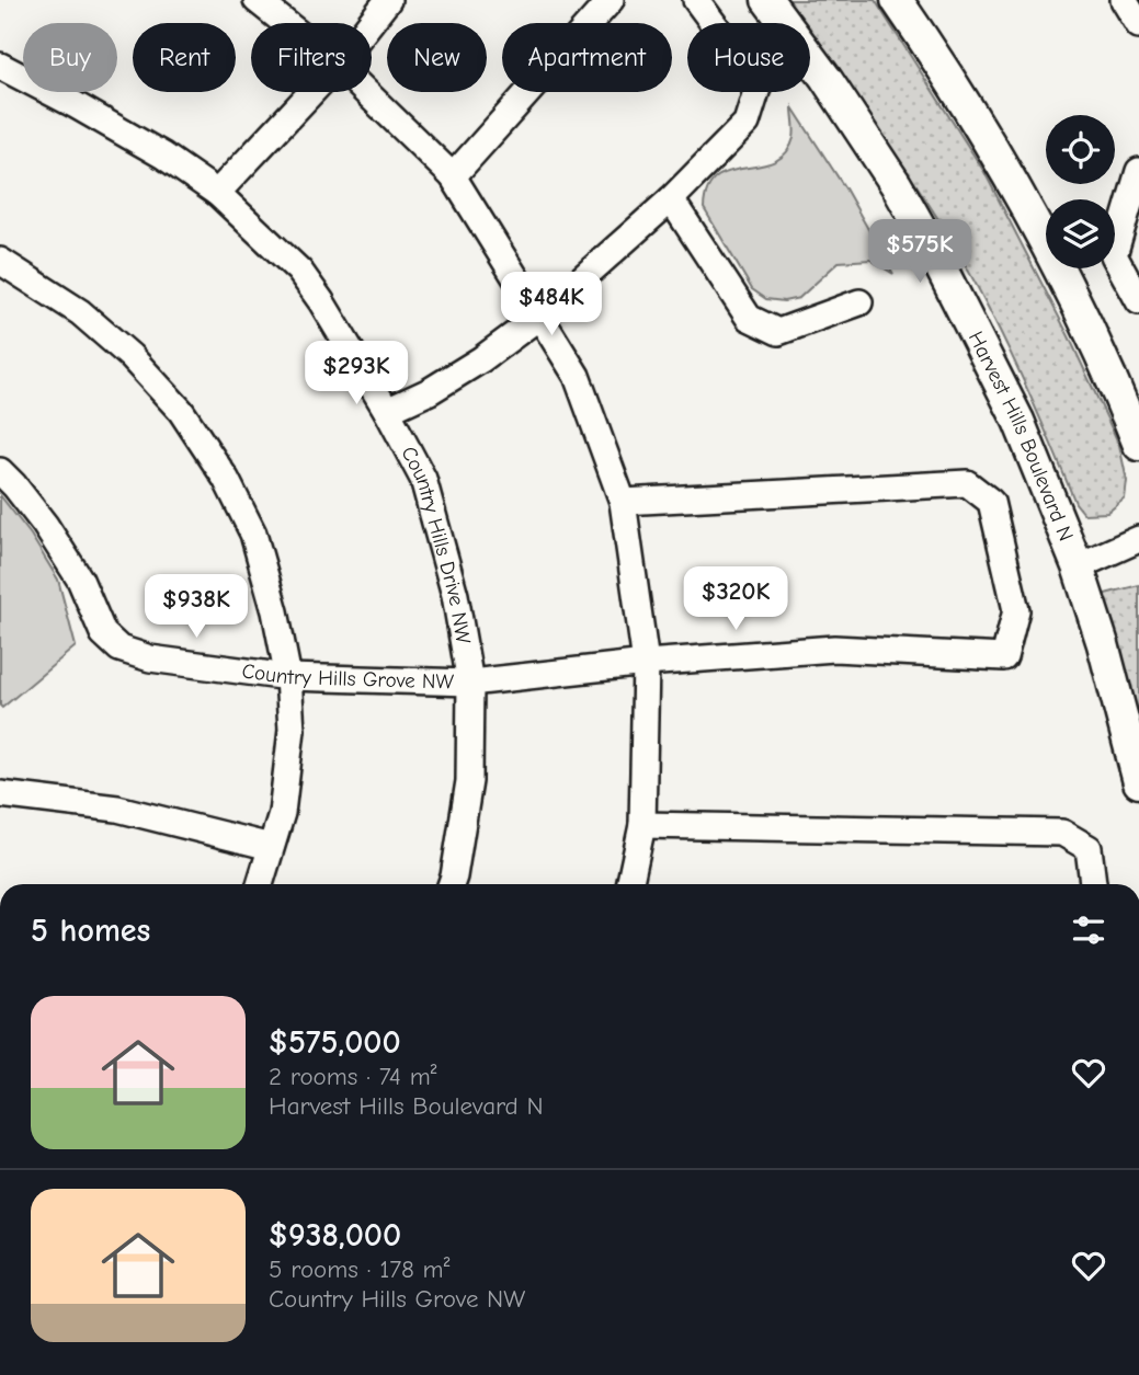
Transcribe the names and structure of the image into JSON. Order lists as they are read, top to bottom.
{
  "streets": {
    "main road": ["Harvest Hills Boulevard N"],
    "street": ["Country Hills Drive NW", "Country Hills Grove NW"]
  },
  "crossings": [
    ["Country Hills Drive NW", "Country Hills Grove NW"]
  ],
  "page": {
    "chip": [
      "Buy",
      "Rent",
      "Filters",
      "New",
      "Apartment",
      "House"
    ],
    "price": [
      "$575K",
      "$484K",
      "$293K",
      "$320K",
      "$938K"
    ],
    "heading": "5 homes",
    "list": [
      {
        "name": "$575,000",
        "note": "2 rooms · 74 m² · Harvest Hills Boulevard N"
      },
      {
        "name": "$938,000",
        "note": "5 rooms · 178 m² · Country Hills Grove NW"
      }
    ]
  }
}
